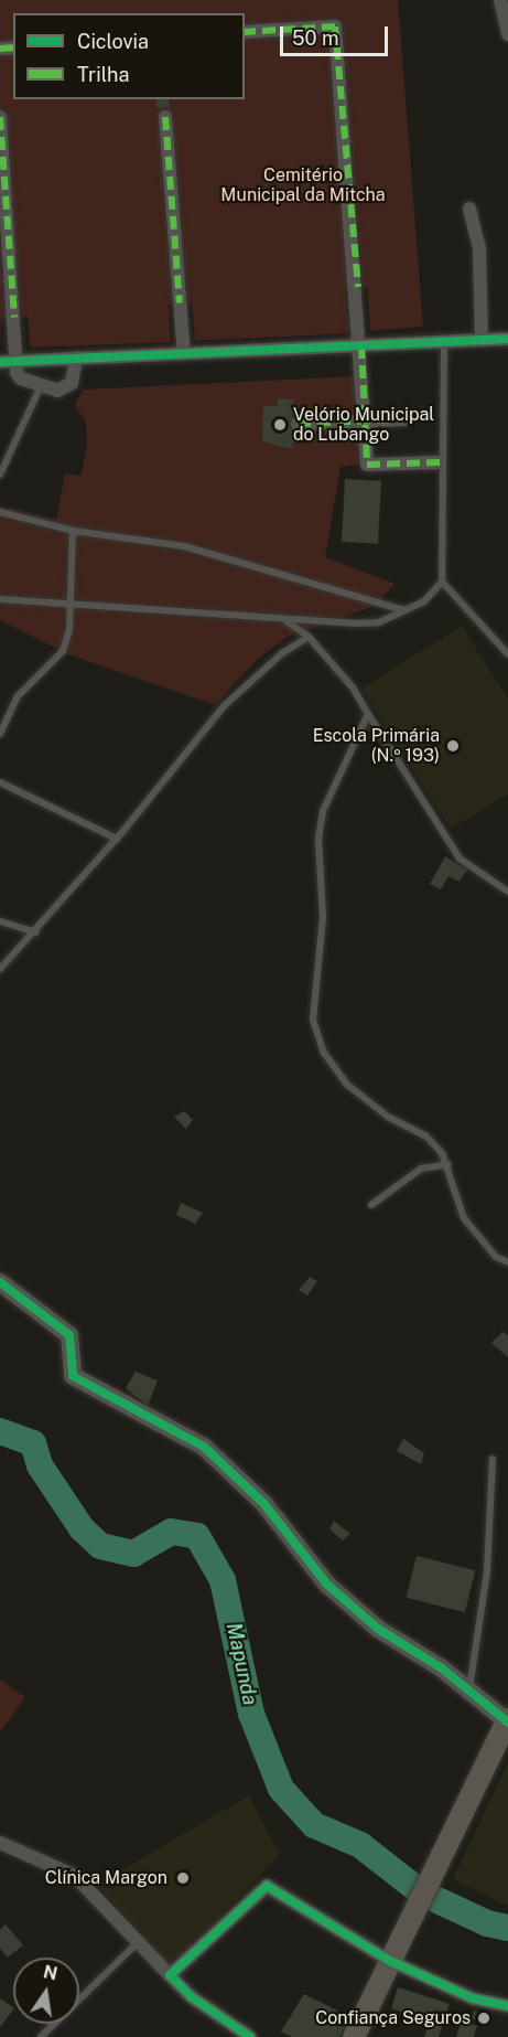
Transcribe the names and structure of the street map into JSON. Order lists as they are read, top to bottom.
{
  "water": ["Mapunda"],
  "parks": ["Cemitério Municipal da Mitcha"],
  "places": [
    "Velório Municipal do Lubango",
    "Escola Primária (N.º 193)",
    "Clínica Margon",
    "Confiança Seguros"
  ],
  "legend": ["Ciclovia", "Trilha"],
  "scale_bar": "50 m",
  "north": "top"
}
